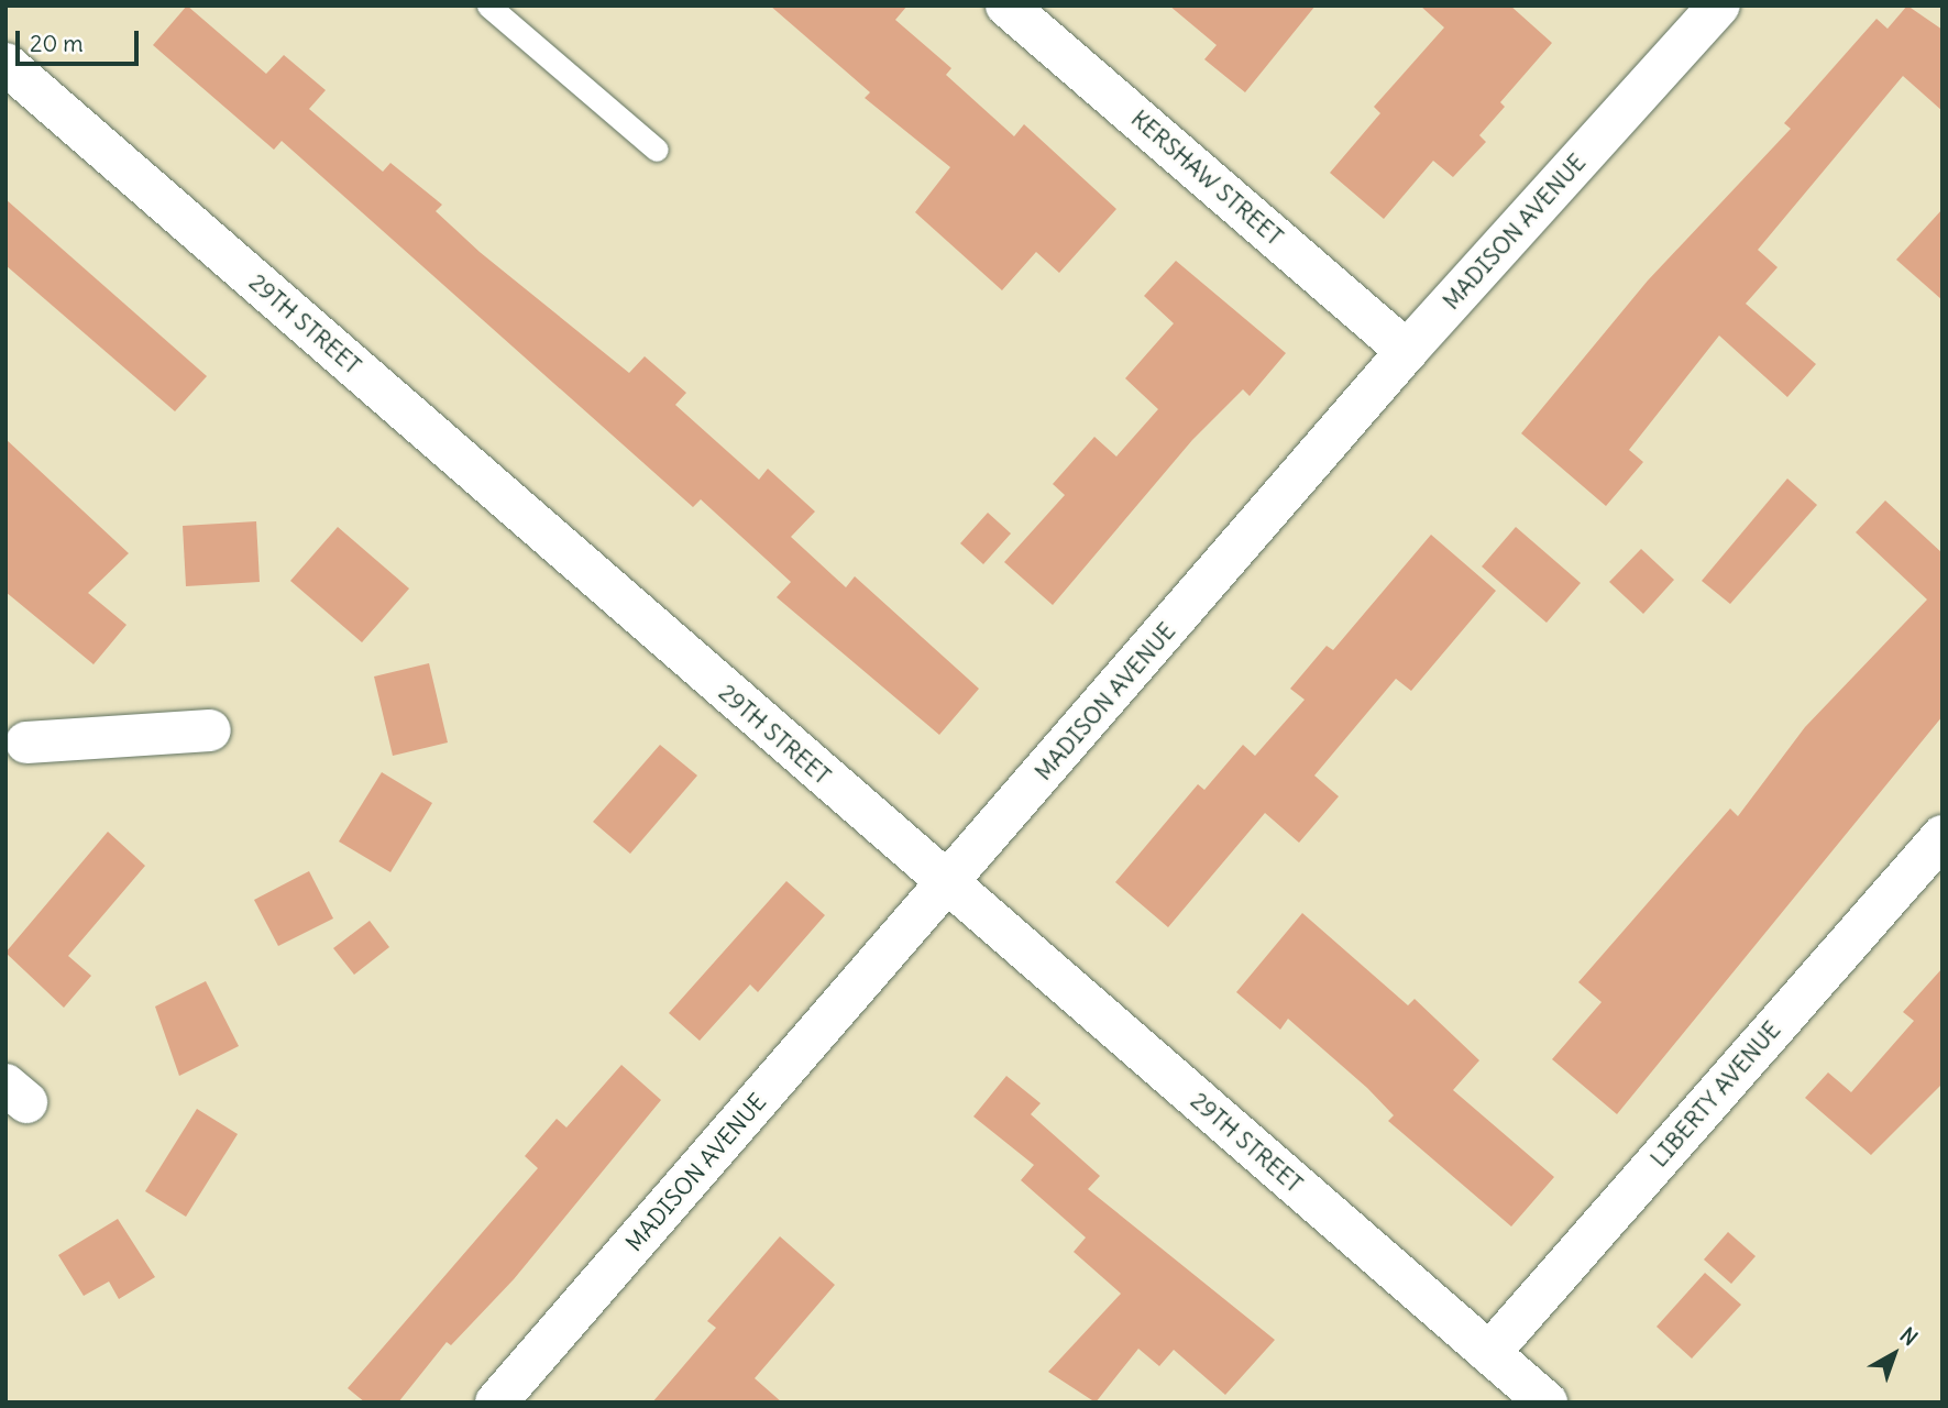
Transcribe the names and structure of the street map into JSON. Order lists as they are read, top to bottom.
{
  "streets": {
    "street": [
      "KERSHAW STREET",
      "MADISON AVENUE",
      "29TH STREET",
      "LIBERTY AVENUE"
    ]
  },
  "crossings": [
    ["KERSHAW STREET", "MADISON AVENUE"],
    ["MADISON AVENUE", "29TH STREET"],
    ["29TH STREET", "LIBERTY AVENUE"]
  ],
  "scale_bar": "20 m",
  "north": "top right"
}
